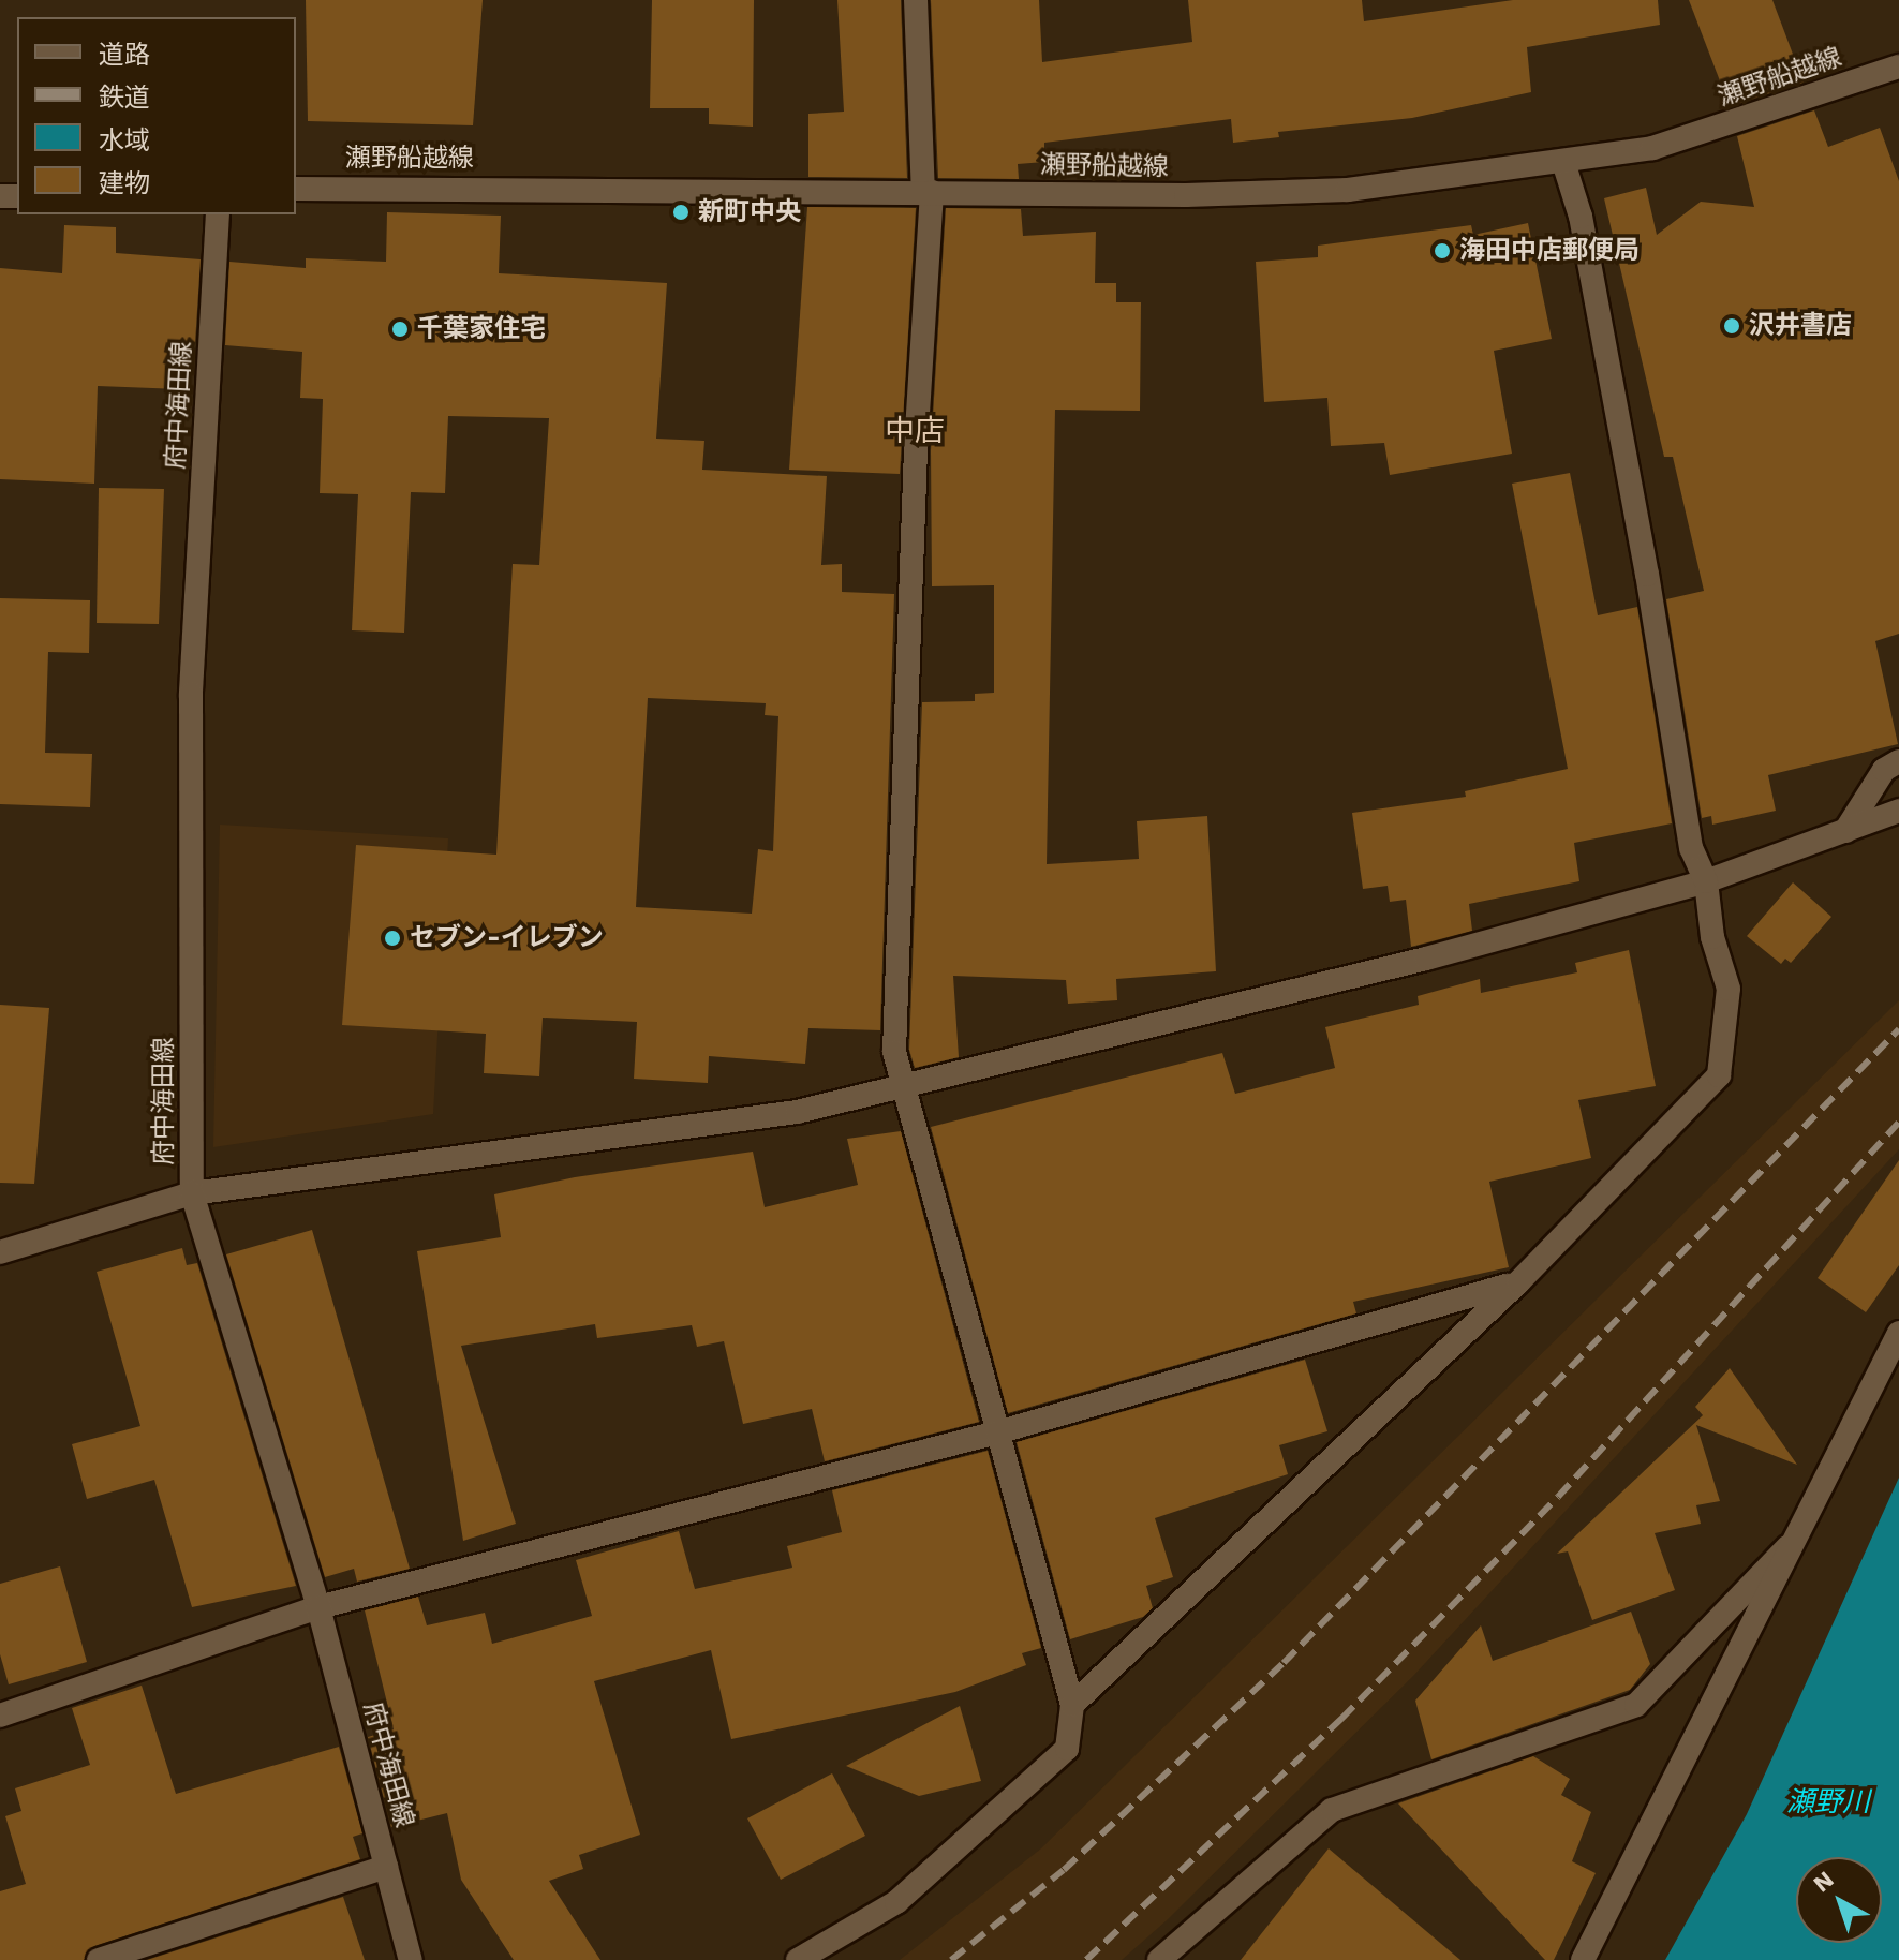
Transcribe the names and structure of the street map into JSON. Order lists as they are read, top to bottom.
{
  "streets": {
    "street": ["瀬野船越線", "府中海田線"]
  },
  "districts": ["中店"],
  "water": ["瀬野川"],
  "places": [
    "新町中央",
    "海田中店郵便局",
    "沢井書店",
    "千葉家住宅",
    "セブン-イレブン"
  ],
  "legend": [
    "道路",
    "鉄道",
    "水域",
    "建物"
  ],
  "north": "top left"
}
